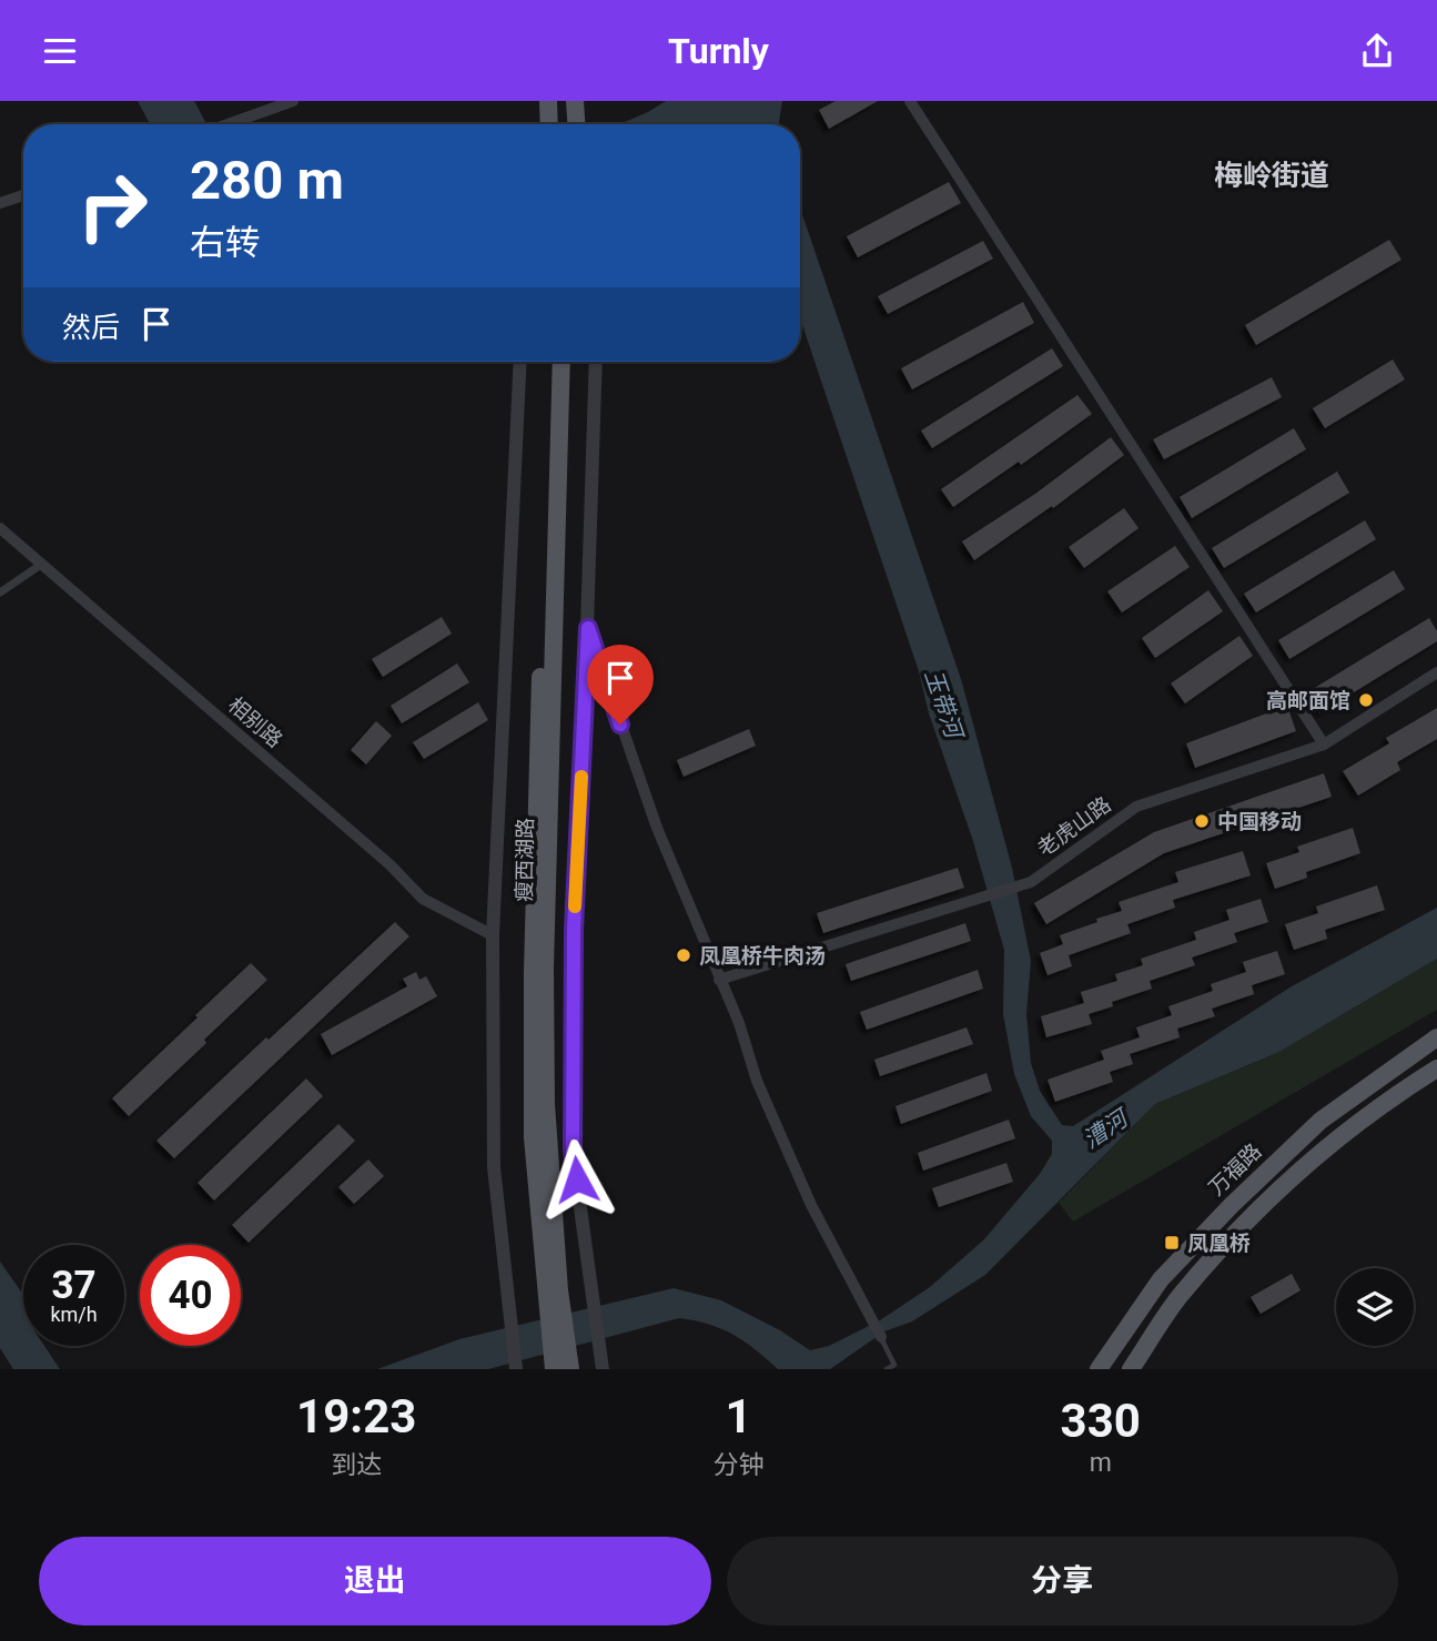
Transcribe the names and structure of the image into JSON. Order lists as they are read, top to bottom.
{
  "streets": {
    "main road": ["瘦西湖路", "万福路"],
    "street": ["相别路", "老虎山路"]
  },
  "districts": ["梅岭街道"],
  "water": ["玉带河", "漕河"],
  "places": {
    "other": ["高邮面馆", "中国移动", "凤凰桥牛肉汤"],
    "transit": ["凤凰桥"]
  },
  "page": {
    "header": "Turnly",
    "turn": ["280 m", "右转"],
    "then": "然后",
    "speed": "37 km/h",
    "limit": "40",
    "eta": [
      "19:23",
      "到达",
      "1",
      "分钟",
      "330",
      "m"
    ],
    "buttons": ["退出", "分享"]
  }
}
